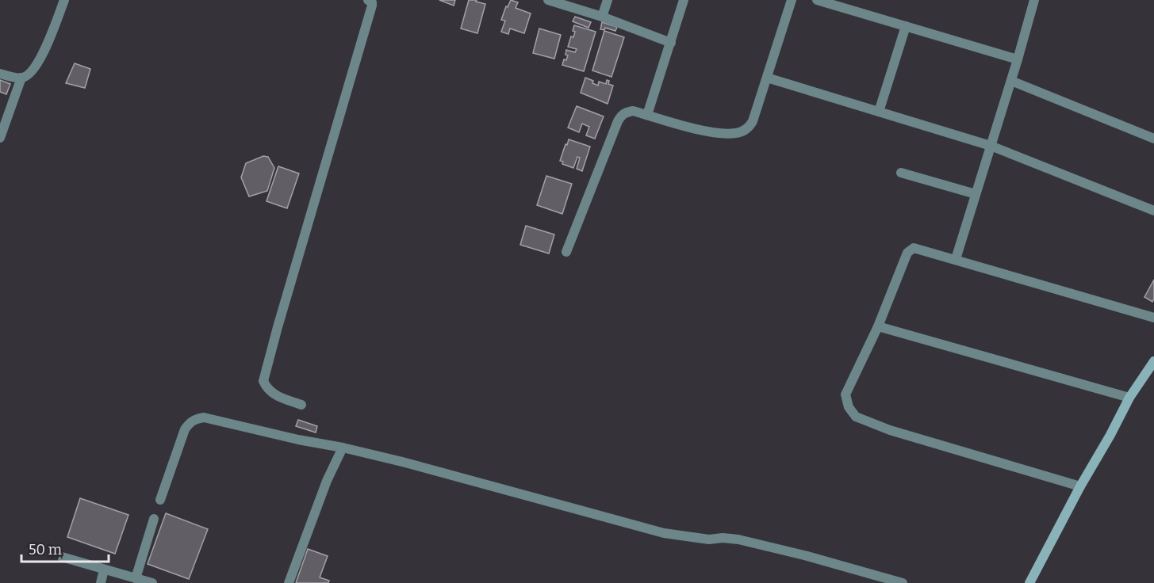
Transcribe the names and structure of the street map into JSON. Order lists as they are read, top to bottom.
{
  "scale_bar": "50 m"
}
